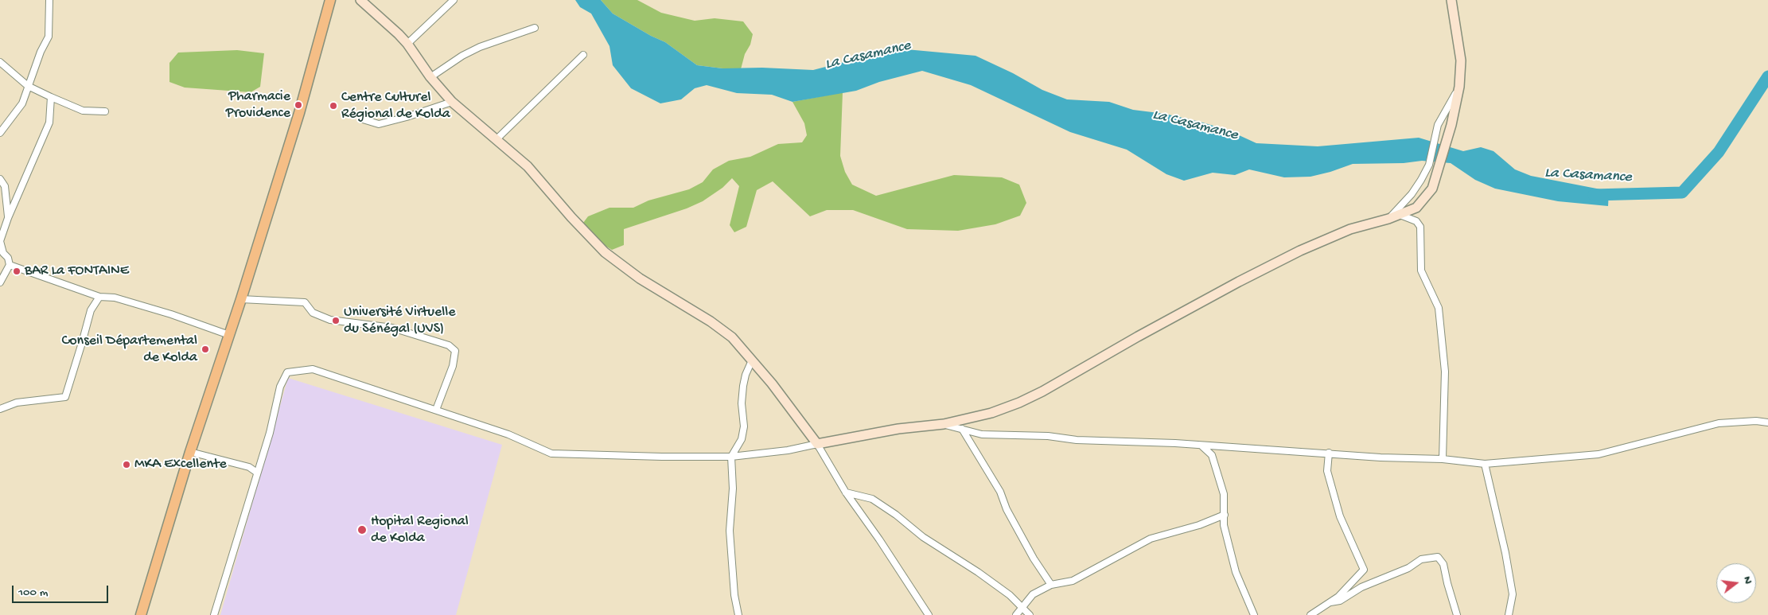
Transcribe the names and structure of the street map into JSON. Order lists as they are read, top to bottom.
{
  "water": ["La Casamance"],
  "places": [
    "Pharmacie Providence",
    "Centre Culturel Régional de Kolda",
    "BAR La FONTAINE",
    "Université Virtuelle du Sénégal (UVS)",
    "Conseil Départemental de Kolda",
    "MKA Excellente",
    "Hopital Regional de Kolda"
  ],
  "scale_bar": "100 m",
  "north": "right"
}
